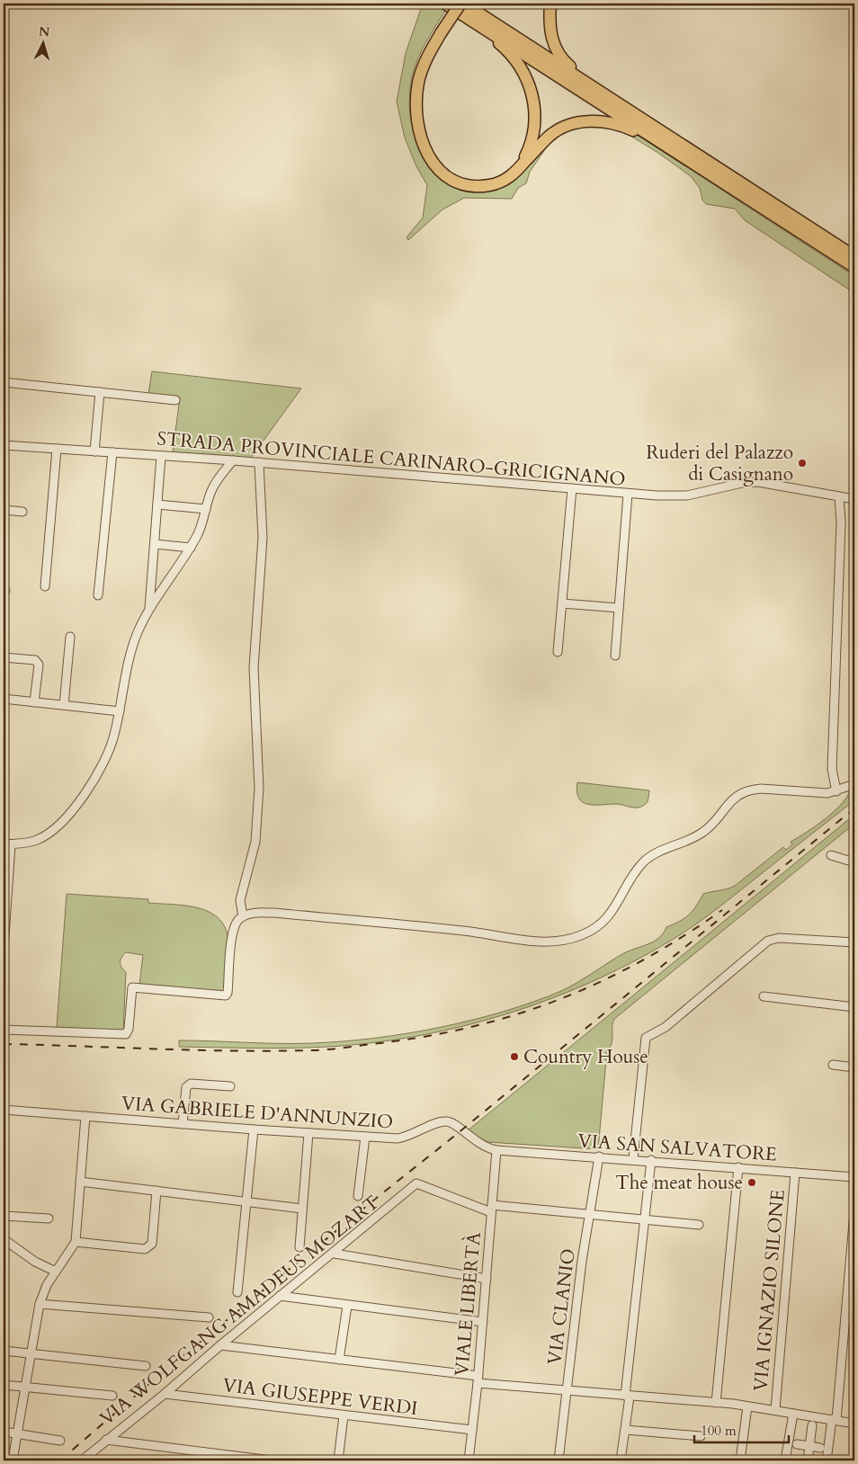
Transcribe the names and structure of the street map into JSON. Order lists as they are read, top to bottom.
{
  "streets": {
    "street": [
      "STRADA PROVINCIALE CARINARO-GRICIGNANO",
      "VIA GABRIELE D'ANNUNZIO",
      "VIA SAN SALVATORE",
      "VIA IGNAZIO SILONE",
      "VIALE LIBERTÀ",
      "VIA CLANIO",
      "VIA WOLFGANG AMADEUS MOZART",
      "VIA GIUSEPPE VERDI"
    ]
  },
  "crossings": [
    ["VIA GABRIELE D'ANNUNZIO", "VIA SAN SALVATORE"],
    ["VIA GABRIELE D'ANNUNZIO", "VIALE LIBERTÀ"],
    ["VIA SAN SALVATORE", "VIA IGNAZIO SILONE"],
    ["VIA SAN SALVATORE", "VIALE LIBERTÀ"],
    ["VIA SAN SALVATORE", "VIA CLANIO"],
    ["VIALE LIBERTÀ", "VIA WOLFGANG AMADEUS MOZART"],
    ["VIALE LIBERTÀ", "VIA GIUSEPPE VERDI"],
    ["VIA WOLFGANG AMADEUS MOZART", "VIA GIUSEPPE VERDI"]
  ],
  "places": ["Ruderi del Palazzo di Casignano", "Country House", "The meat house"],
  "scale_bar": "100 m",
  "north": "top"
}
